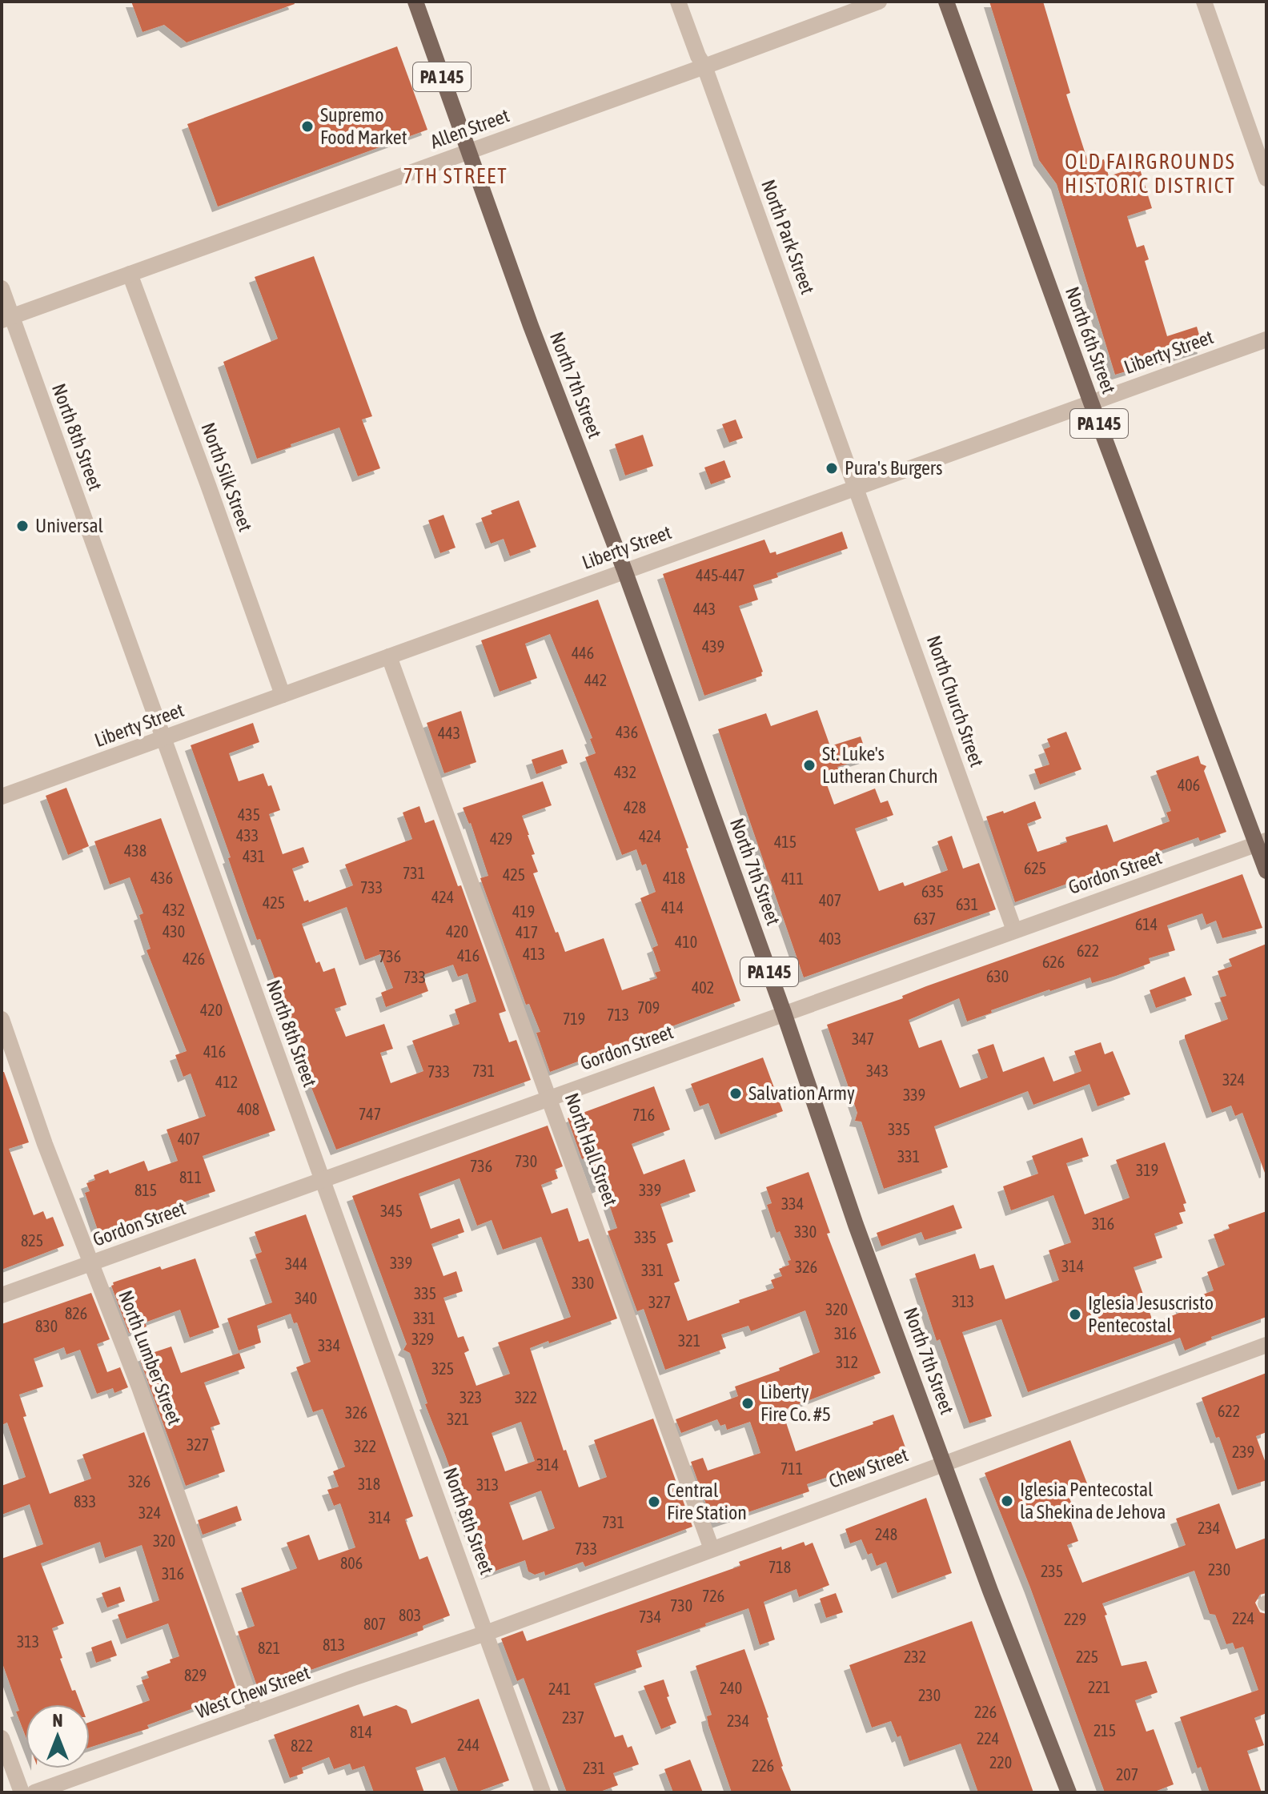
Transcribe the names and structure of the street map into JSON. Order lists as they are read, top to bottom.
{
  "streets": {
    "main road": ["PA 145", "North 6th Street", "North 7th Street"],
    "street": [
      "Allen Street",
      "North Park Street",
      "Liberty Street",
      "North 8th Street",
      "North Silk Street",
      "North Church Street",
      "Gordon Street",
      "North Hall Street",
      "North Lumber Street",
      "Chew Street",
      "West Chew Street"
    ]
  },
  "crossings": [
    ["Allen Street", "North Park Street"],
    ["Allen Street", "North 7th Street"],
    ["Allen Street", "North 8th Street"],
    ["Allen Street", "North Silk Street"],
    ["North Park Street", "Liberty Street"],
    ["North Park Street", "North Church Street"],
    ["North 6th Street", "Liberty Street"],
    ["North 6th Street", "Gordon Street"],
    ["Liberty Street", "North 7th Street"],
    ["Liberty Street", "North 8th Street"],
    ["Liberty Street", "North Silk Street"],
    ["Liberty Street", "North Church Street"],
    ["Liberty Street", "North Hall Street"],
    ["North 7th Street", "Gordon Street"],
    ["North 7th Street", "Chew Street"],
    ["North 8th Street", "Gordon Street"],
    ["North 8th Street", "Chew Street"],
    ["North 8th Street", "West Chew Street"],
    ["North Church Street", "Gordon Street"],
    ["Gordon Street", "North Hall Street"],
    ["Gordon Street", "North Lumber Street"],
    ["North Hall Street", "Chew Street"],
    ["North Lumber Street", "West Chew Street"],
    ["Chew Street", "West Chew Street"]
  ],
  "districts": ["OLD FAIRGROUNDS HISTORIC DISTRICT", "7TH STREET"],
  "places": [
    "Supremo Food Market",
    "Pura's Burgers",
    "Universal",
    "St. Luke's Lutheran Church",
    "Salvation Army",
    "Iglesia Jesuscristo Pentecostal",
    "Liberty Fire Co. #5",
    "Iglesia Pentecostal la Shekina de Jehova",
    "Central Fire Station"
  ],
  "house_numbers": [
    "445-447",
    "443",
    "439",
    "446",
    "442",
    "436",
    "443",
    "432",
    "406",
    "428",
    "435",
    "433",
    "424",
    "429",
    "415",
    "438",
    "431",
    "625",
    "731",
    "425",
    "436",
    "418",
    "411",
    "733",
    "635",
    "424",
    "407",
    "425",
    "631",
    "414",
    "432",
    "419",
    "637",
    "614",
    "430",
    "420",
    "417",
    "403",
    "410",
    "622",
    "413",
    "416",
    "736",
    "426",
    "626",
    "630",
    "733",
    "402",
    "709",
    "420",
    "713",
    "719",
    "347",
    "416",
    "731",
    "343",
    "733",
    "324",
    "412",
    "339",
    "408",
    "747",
    "716",
    "335",
    "407",
    "331",
    "730",
    "736",
    "319",
    "811",
    "815",
    "339",
    "334",
    "345",
    "316",
    "330",
    "335",
    "825",
    "339",
    "344",
    "314",
    "326",
    "331",
    "330",
    "335",
    "340",
    "313",
    "327",
    "320",
    "826",
    "331",
    "830",
    "316",
    "329",
    "321",
    "334",
    "312",
    "325",
    "323",
    "322",
    "622",
    "326",
    "321",
    "327",
    "322",
    "239",
    "314",
    "711",
    "326",
    "318",
    "313",
    "833",
    "324",
    "314",
    "731",
    "234",
    "248",
    "320",
    "733",
    "806",
    "718",
    "230",
    "235",
    "316",
    "726",
    "730",
    "803",
    "734",
    "224",
    "229",
    "807",
    "313",
    "813",
    "821",
    "232",
    "225",
    "829",
    "221",
    "240",
    "241",
    "230",
    "226",
    "237",
    "234",
    "215",
    "814",
    "224",
    "244",
    "822",
    "220",
    "226",
    "231",
    "207"
  ],
  "north": "top"
}
